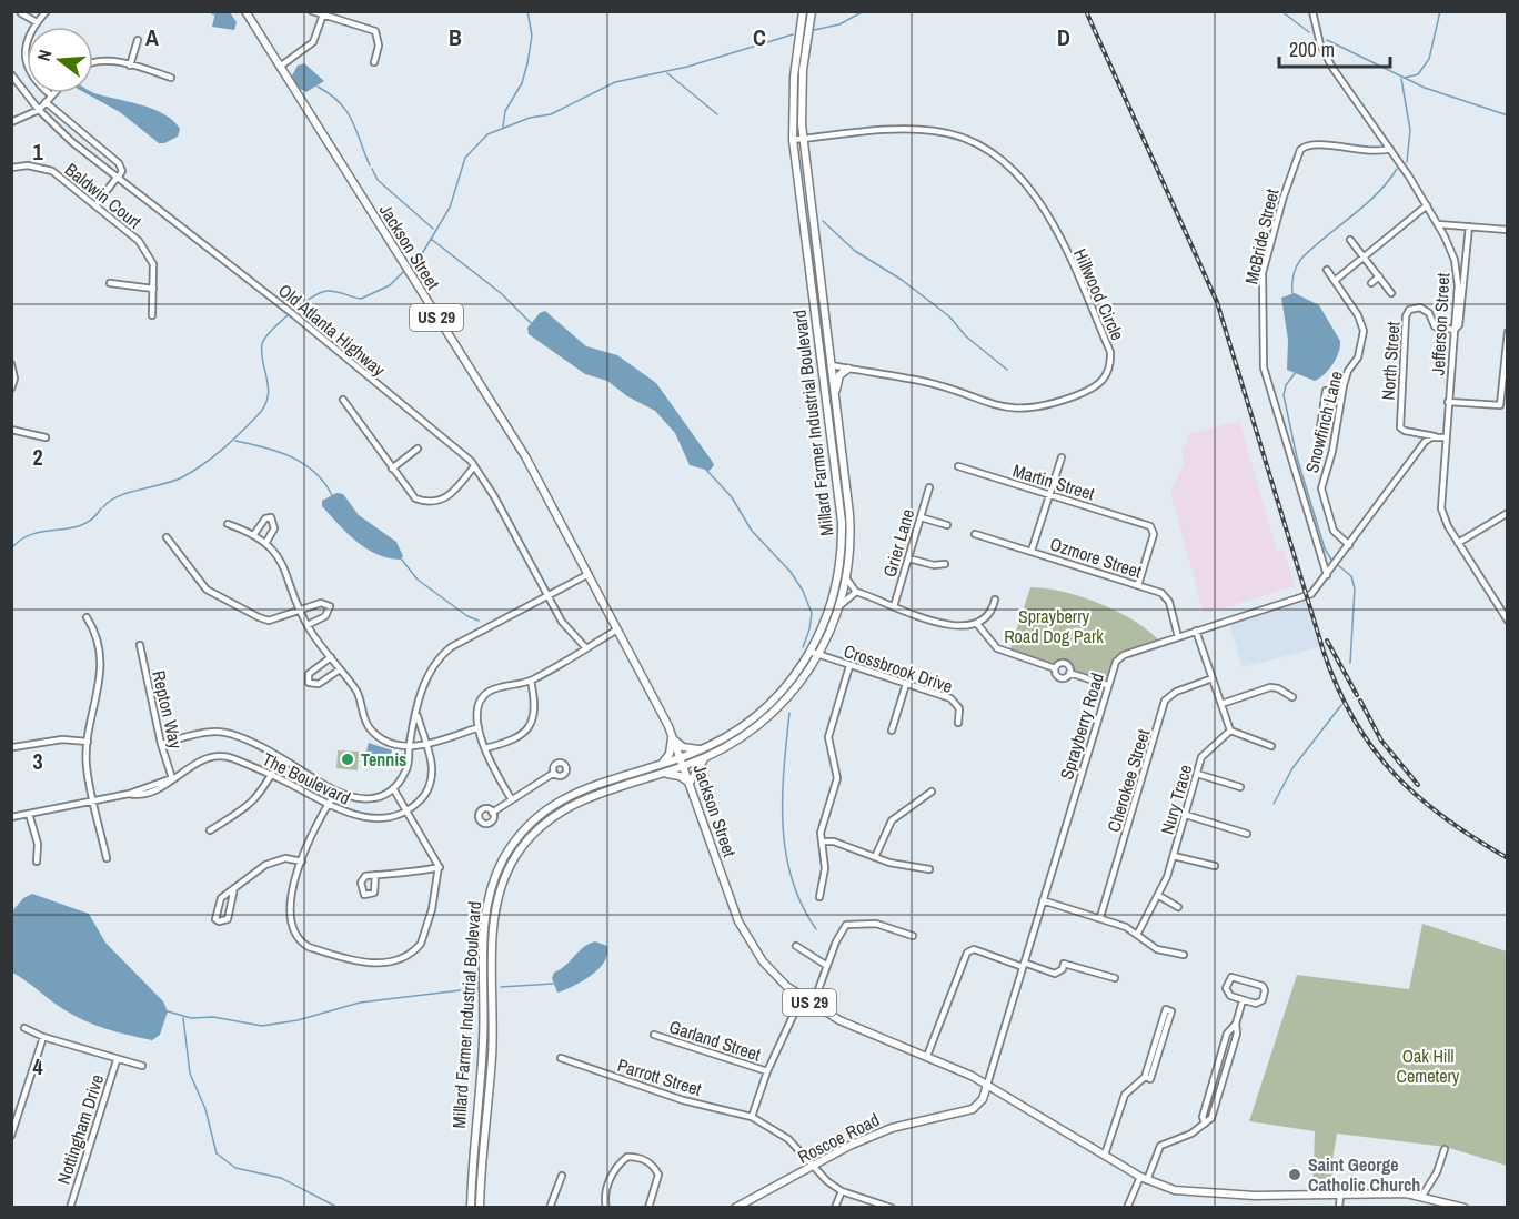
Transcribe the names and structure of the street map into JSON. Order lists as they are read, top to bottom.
{
  "streets": {
    "main road": [
      "Jackson Street",
      "US 29",
      "Millard Farmer Industrial Boulevard",
      "Roscoe Road"
    ],
    "street": [
      "Baldwin Court",
      "McBride Street",
      "Hillwood Circle",
      "Jefferson Street",
      "Old Atlanta Highway",
      "North Street",
      "Snowfinch Lane",
      "Martin Street",
      "Grier Lane",
      "Ozmore Street",
      "Crossbrook Drive",
      "Repton Way",
      "Sprayberry Road",
      "The Boulevard",
      "Cherokee Street",
      "Nury Trace",
      "Garland Street",
      "Parrott Street",
      "Nottingham Drive"
    ]
  },
  "crossings": [
    ["McBride Street", "Jefferson Street"],
    ["McBride Street", "Sprayberry Road"],
    ["Jackson Street", "Millard Farmer Industrial Boulevard"],
    ["Jackson Street", "Sprayberry Road"],
    ["Jackson Street", "Roscoe Road"],
    ["Hillwood Circle", "Millard Farmer Industrial Boulevard"],
    ["Jefferson Street", "North Street"],
    ["North Street", "Sprayberry Road"],
    ["Snowfinch Lane", "Sprayberry Road"],
    ["Millard Farmer Industrial Boulevard", "Crossbrook Drive"],
    ["Martin Street", "Ozmore Street"],
    ["Ozmore Street", "Sprayberry Road"],
    ["Repton Way", "The Boulevard"],
    ["Sprayberry Road", "Roscoe Road"],
    ["Parrott Street", "Roscoe Road"]
  ],
  "parks": ["Sprayberry Road Dog Park", "Oak Hill Cemetery"],
  "places": ["Tennis", "Saint George Catholic Church"],
  "scale_bar": "200 m",
  "north": "left",
  "grid": {
    "columns": [
      "A",
      "B",
      "C",
      "D"
    ],
    "rows": [
      "1",
      "2",
      "3",
      "4"
    ]
  }
}
